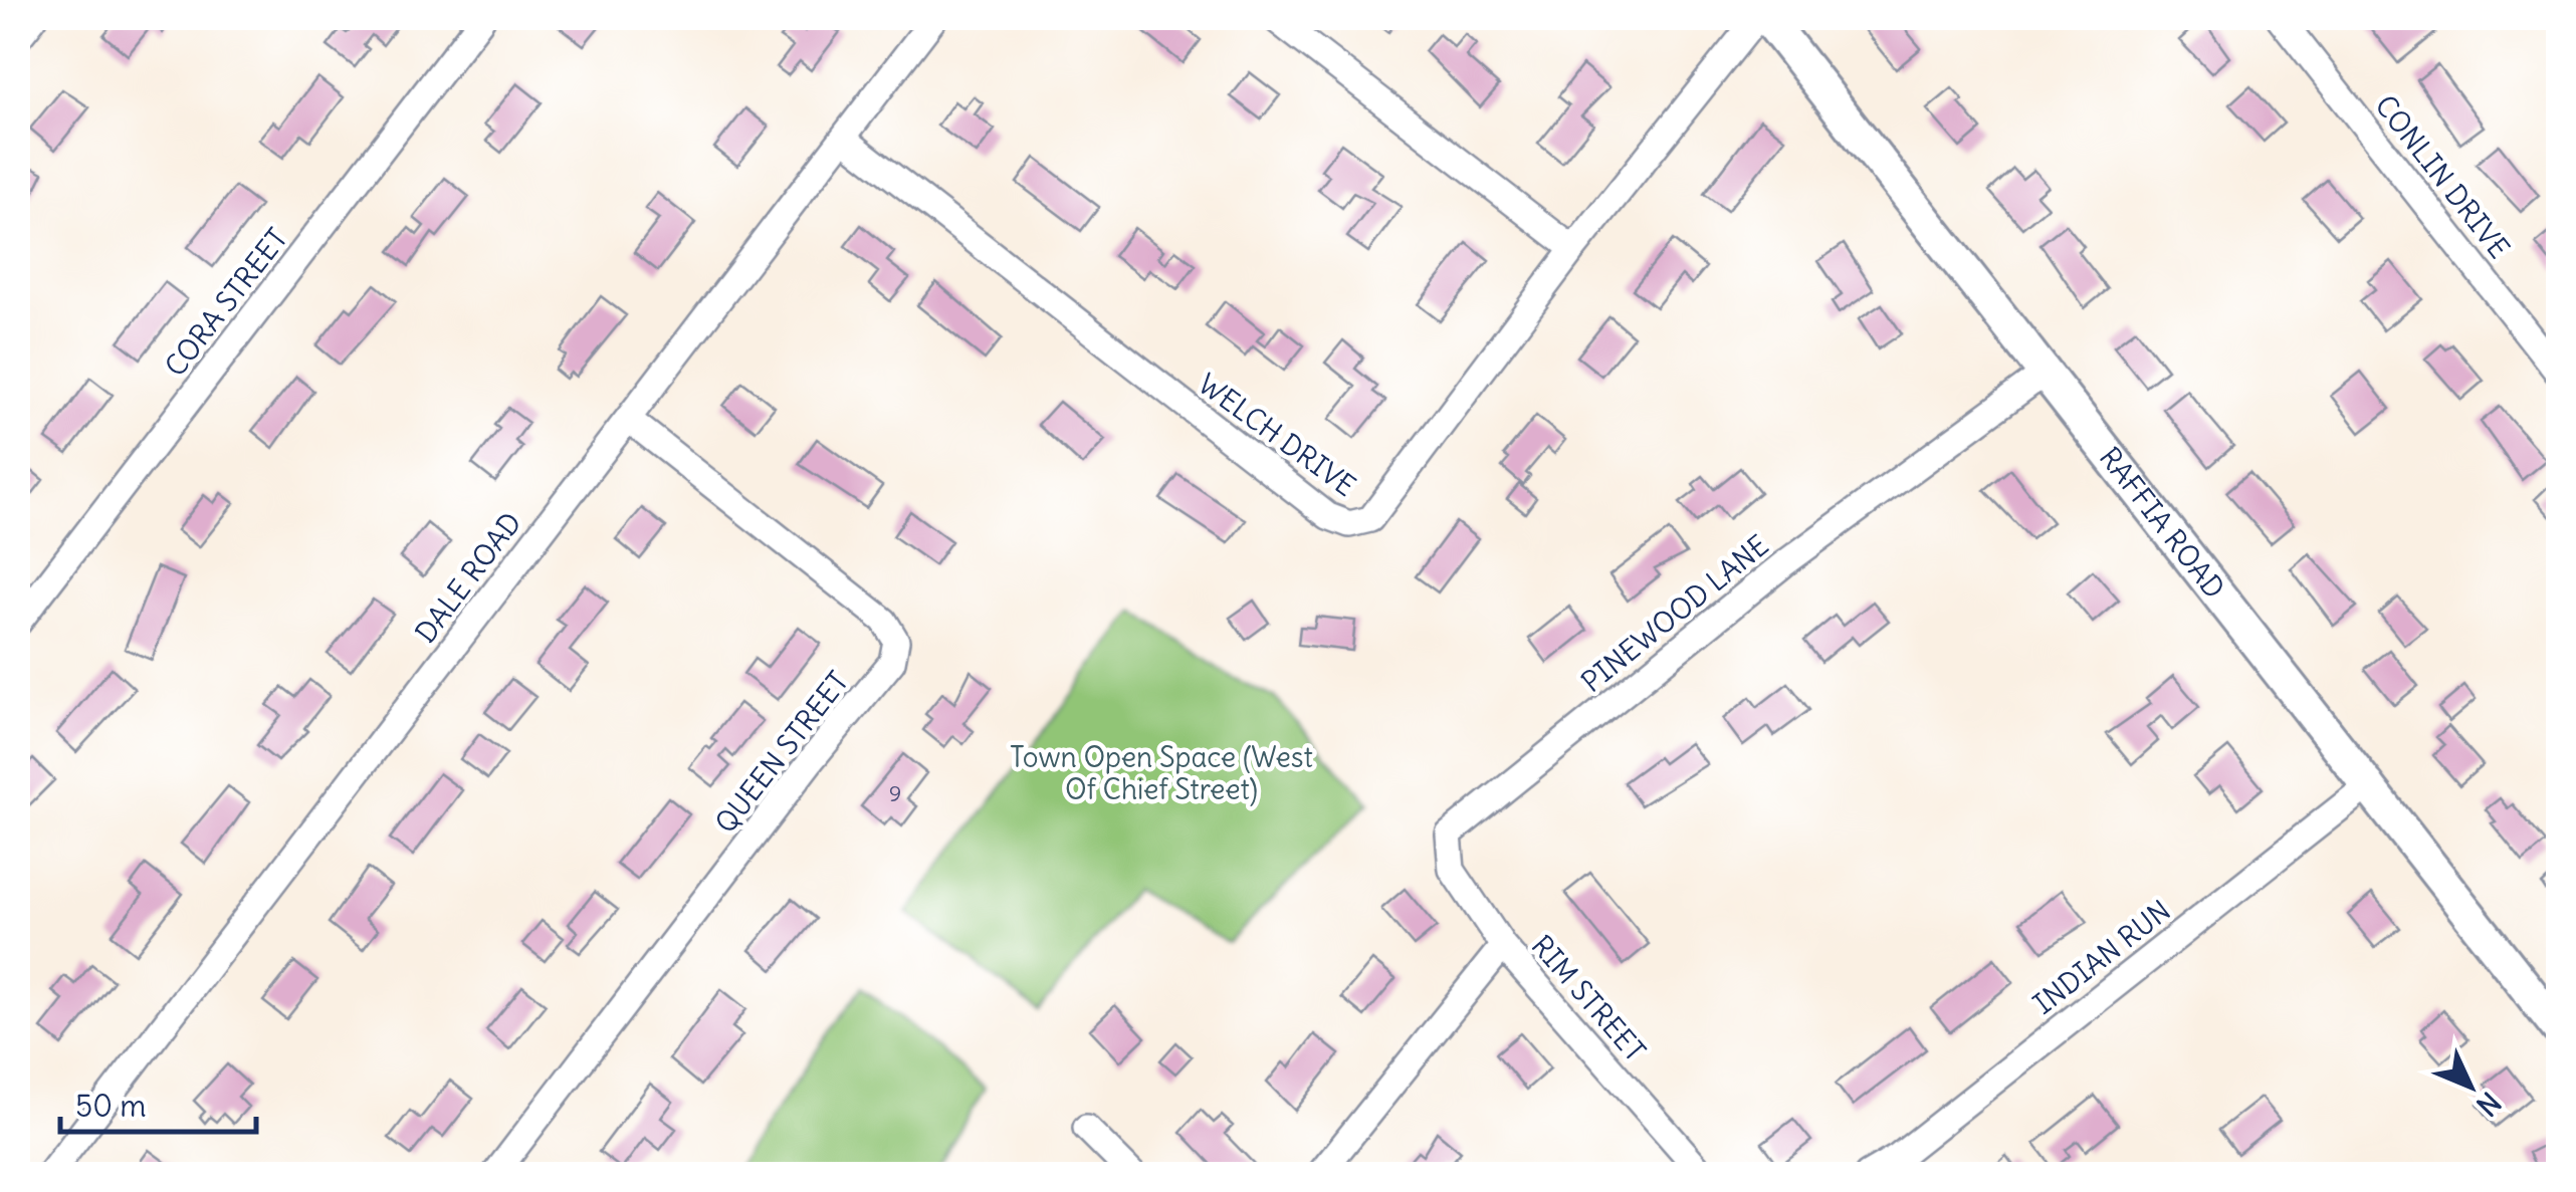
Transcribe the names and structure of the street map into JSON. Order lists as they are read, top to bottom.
{
  "streets": {
    "main road": ["RAFFIA ROAD"],
    "street": [
      "CONLIN DRIVE",
      "CORA STREET",
      "WELCH DRIVE",
      "DALE ROAD",
      "PINEWOOD LANE",
      "QUEEN STREET",
      "INDIAN RUN",
      "RIM STREET"
    ]
  },
  "crossings": [
    ["WELCH DRIVE", "DALE ROAD"],
    ["RAFFIA ROAD", "PINEWOOD LANE"],
    ["RAFFIA ROAD", "INDIAN RUN"],
    ["DALE ROAD", "QUEEN STREET"],
    ["PINEWOOD LANE", "RIM STREET"]
  ],
  "parks": ["Town Open Space (West Of Chief Street)"],
  "house_numbers": ["9"],
  "scale_bar": "50 m",
  "north": "bottom right"
}
